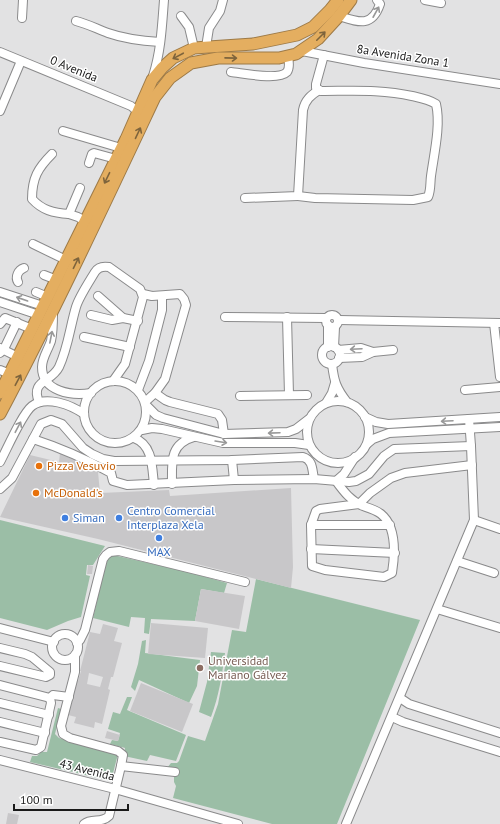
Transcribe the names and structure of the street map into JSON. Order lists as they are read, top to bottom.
{
  "streets": {
    "street": ["8a Avenida Zona 1", "0 Avenida", "43 Avenida"]
  },
  "places": [
    "Pizza Vesuvio",
    "McDonald's",
    "Siman",
    "Centro Comercial Interplaza Xela",
    "MAX",
    "Universidad Mariano Gálvez"
  ],
  "scale_bar": "100 m"
}
